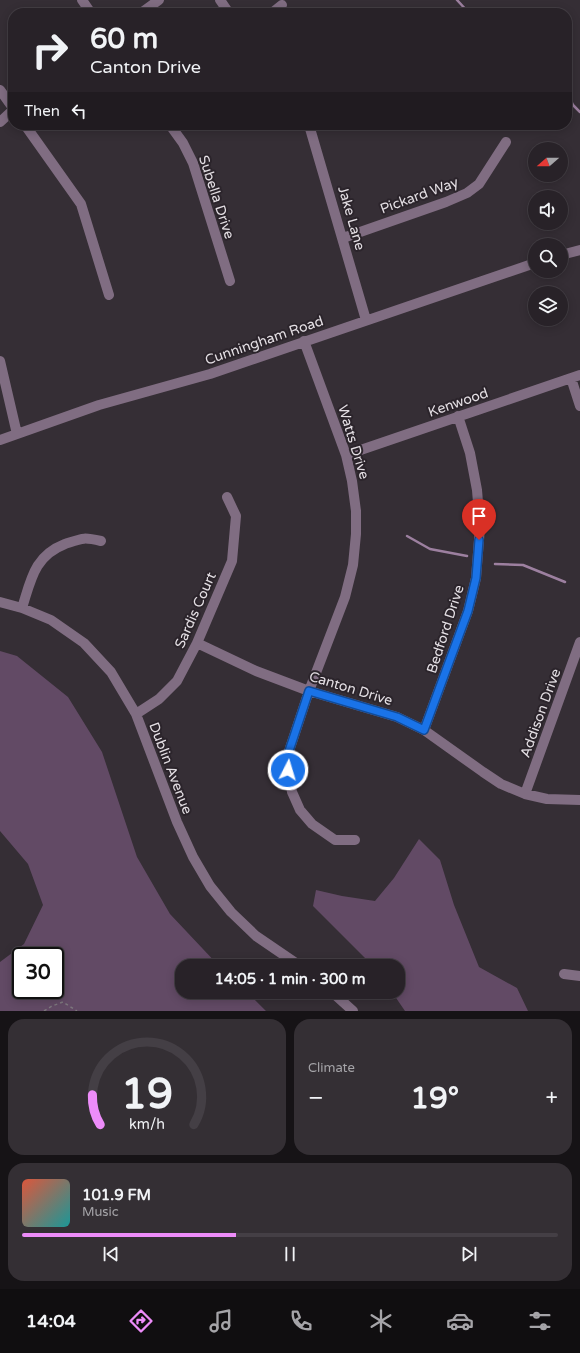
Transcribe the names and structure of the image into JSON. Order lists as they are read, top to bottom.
{
  "streets": {
    "street": [
      "Pickard Way",
      "Subella Drive",
      "Jake Lane",
      "Cunningham Road",
      "Kenwood",
      "Watts Drive",
      "Sardis Court",
      "Bedford Drive",
      "Canton Drive",
      "Addison Drive",
      "Dublin Avenue"
    ]
  },
  "crossings": [
    ["Pickard Way", "Jake Lane"],
    ["Jake Lane", "Cunningham Road"],
    ["Cunningham Road", "Watts Drive"],
    ["Kenwood", "Watts Drive"],
    ["Kenwood", "Bedford Drive"],
    ["Watts Drive", "Canton Drive"],
    ["Sardis Court", "Canton Drive"],
    ["Sardis Court", "Dublin Avenue"],
    ["Bedford Drive", "Canton Drive"],
    ["Canton Drive", "Addison Drive"]
  ],
  "north": "left",
  "page": {
    "turn": ["60 m", "Canton Drive"],
    "then": "Then",
    "limit": "30",
    "trip": "14:05 · 1 min · 300 m",
    "tile": "Climate",
    "heat": ["−", "19°", "+"],
    "song": ["101.9 FM", "Music"],
    "tabs": "14:04",
    "gauge": ["19", "km/h"]
  }
}
